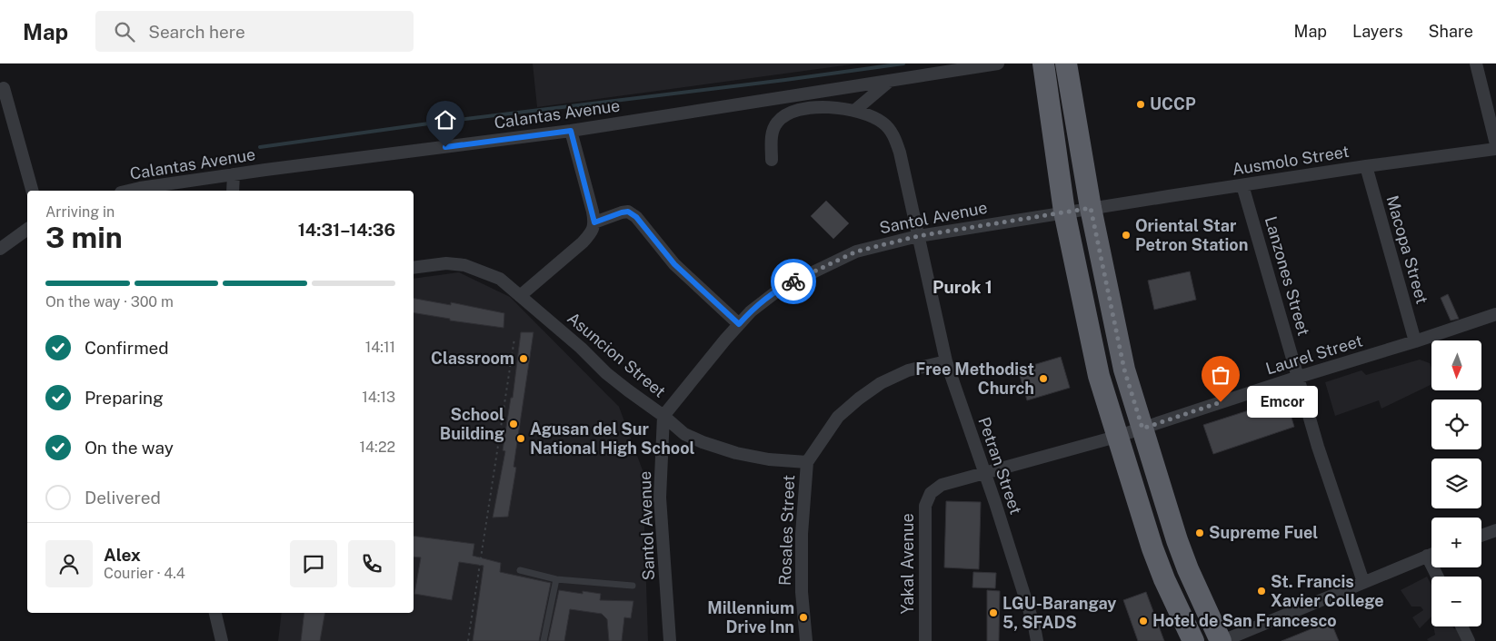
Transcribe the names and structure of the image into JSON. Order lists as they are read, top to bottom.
{
  "streets": {
    "street": [
      "Calantas Avenue",
      "Ausmolo Street",
      "Santol Avenue",
      "Macopa Street",
      "Lanzones Street",
      "Asuncion Street",
      "Laurel Street",
      "Petran Street",
      "Rosales Street",
      "Yakal Avenue"
    ]
  },
  "crossings": [
    ["Ausmolo Street", "Santol Avenue"],
    ["Ausmolo Street", "Macopa Street"],
    ["Ausmolo Street", "Lanzones Street"],
    ["Santol Avenue", "Asuncion Street"],
    ["Santol Avenue", "Petran Street"],
    ["Macopa Street", "Laurel Street"],
    ["Lanzones Street", "Laurel Street"],
    ["Asuncion Street", "Rosales Street"],
    ["Laurel Street", "Yakal Avenue"],
    ["Petran Street", "Rosales Street"],
    ["Petran Street", "Yakal Avenue"]
  ],
  "districts": ["Purok 1"],
  "places": [
    "UCCP",
    "Oriental Star Petron Station",
    "Classroom",
    "Free Methodist Church",
    "Emcor",
    "School Building",
    "Agusan del Sur National High School",
    "Supreme Fuel",
    "St. Francis Xavier College",
    "LGU-Barangay 5, SFADS",
    "Millennium Drive Inn",
    "Hotel de San Francesco"
  ],
  "north": "bottom",
  "page": {
    "header": "Map",
    "search": "Search here",
    "nav": ["Map", "Layers", "Share"],
    "heading": ["3 min", "Arriving in", "14:31–14:36"],
    "panel": ["Alex", "Courier · 4.4"],
    "bar": "On the way · 300 m",
    "list": [
      ["Confirmed", "14:11"],
      ["Preparing", "14:13"],
      ["On the way", "14:22"],
      "Delivered"
    ],
    "map_buttons": ["+", "−"],
    "bubble": "Emcor"
  }
}
